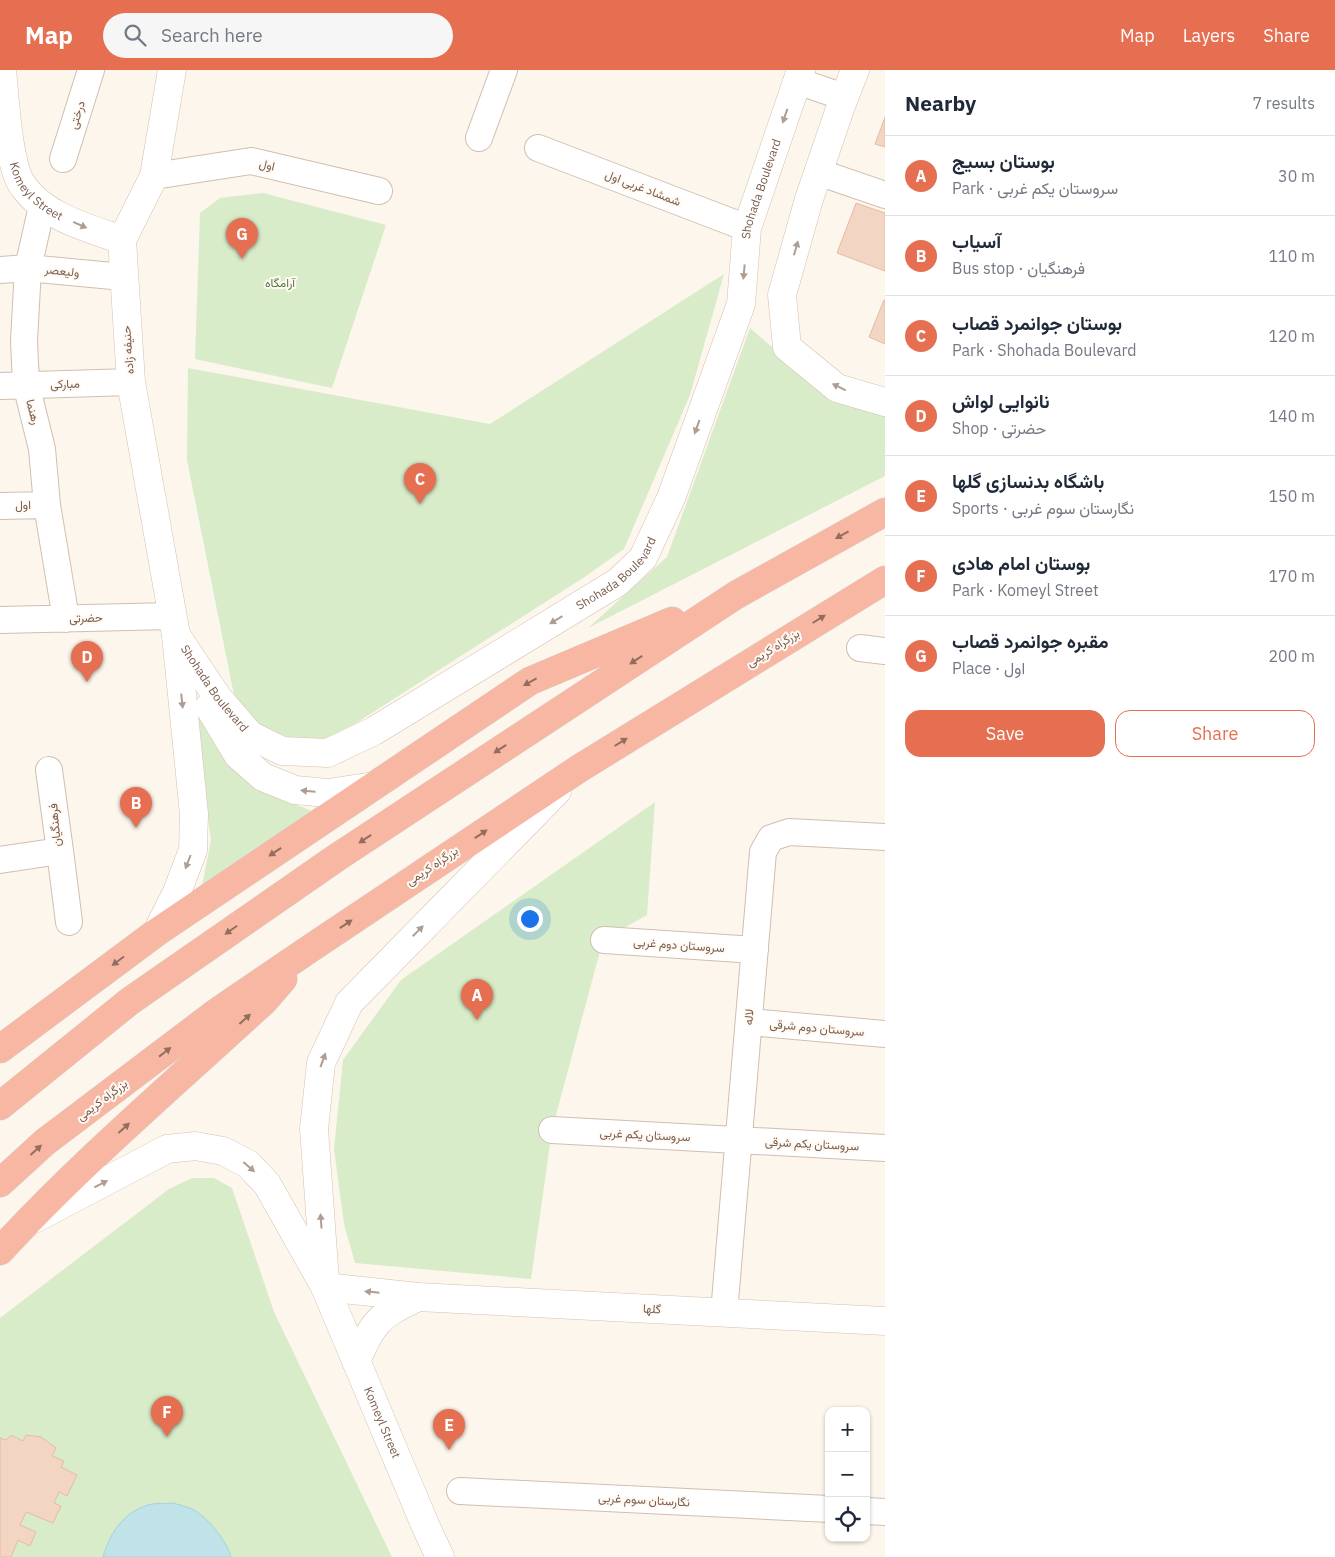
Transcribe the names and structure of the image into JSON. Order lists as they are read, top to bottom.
{
  "streets": {
    "highway": ["بزرگراه کریمی"],
    "main road": [
      "Komeyl Street",
      "Shohada Boulevard",
      "حنیفه زاده",
      "گلها"
    ],
    "street": [
      "درختی",
      "اول",
      "شمشاد غربی اول",
      "ولیعصر",
      "مبارکی",
      "رهنما",
      "حضرتی",
      "فرهنگیان",
      "سروستان دوم غربی",
      "لاله",
      "سروستان دوم شرقی",
      "سروستان یکم غربی",
      "سروستان یکم شرقی",
      "نگارستان سوم غربی"
    ]
  },
  "crossings": [
    ["اول", "حنیفه زاده"],
    ["اول", "رهنما"],
    ["Komeyl Street", "حنیفه زاده"],
    ["Komeyl Street", "رهنما"],
    ["Komeyl Street", "گلها"],
    ["شمشاد غربی اول", "Shohada Boulevard"],
    ["Shohada Boulevard", "حنیفه زاده"],
    ["Shohada Boulevard", "حضرتی"],
    ["ولیعصر", "حنیفه زاده"],
    ["ولیعصر", "رهنما"],
    ["حنیفه زاده", "مبارکی"],
    ["حنیفه زاده", "حضرتی"],
    ["مبارکی", "رهنما"],
    ["رهنما", "حضرتی"],
    ["سروستان دوم غربی", "لاله"],
    ["لاله", "سروستان دوم شرقی"],
    ["لاله", "سروستان یکم غربی"],
    ["لاله", "سروستان یکم شرقی"],
    ["لاله", "گلها"],
    ["سروستان یکم غربی", "سروستان یکم شرقی"]
  ],
  "parks": ["آرامگاه"],
  "page": {
    "header": "Map",
    "search": "Search here",
    "nav": ["Map", "Layers", "Share"],
    "heading": ["Nearby", "7 results"],
    "list": [
      {
        "mark": "A",
        "name": "بوستان بسیج",
        "note": "Park · سروستان یکم غربی",
        "value": "30 m"
      },
      {
        "mark": "B",
        "name": "آسیاب",
        "note": "Bus stop · فرهنگیان",
        "value": "110 m"
      },
      {
        "mark": "C",
        "name": "بوستان جوانمرد قصاب",
        "note": "Park · Shohada Boulevard",
        "value": "120 m"
      },
      {
        "mark": "D",
        "name": "نانوایی لواش",
        "note": "Shop · حضرتی",
        "value": "140 m"
      },
      {
        "mark": "E",
        "name": "باشگاه بدنسازی گلها",
        "note": "Sports · نگارستان سوم غربی",
        "value": "150 m"
      },
      {
        "mark": "F",
        "name": "بوستان امام هادی",
        "note": "Park · Komeyl Street",
        "value": "170 m"
      },
      {
        "mark": "G",
        "name": "مقبره جوانمرد قصاب",
        "note": "Place · اول",
        "value": "200 m"
      }
    ],
    "pins": [
      "G",
      "C",
      "D",
      "B",
      "A",
      "F",
      "E"
    ],
    "buttons": ["Save", "Share"],
    "map_buttons": ["+", "−"]
  }
}
